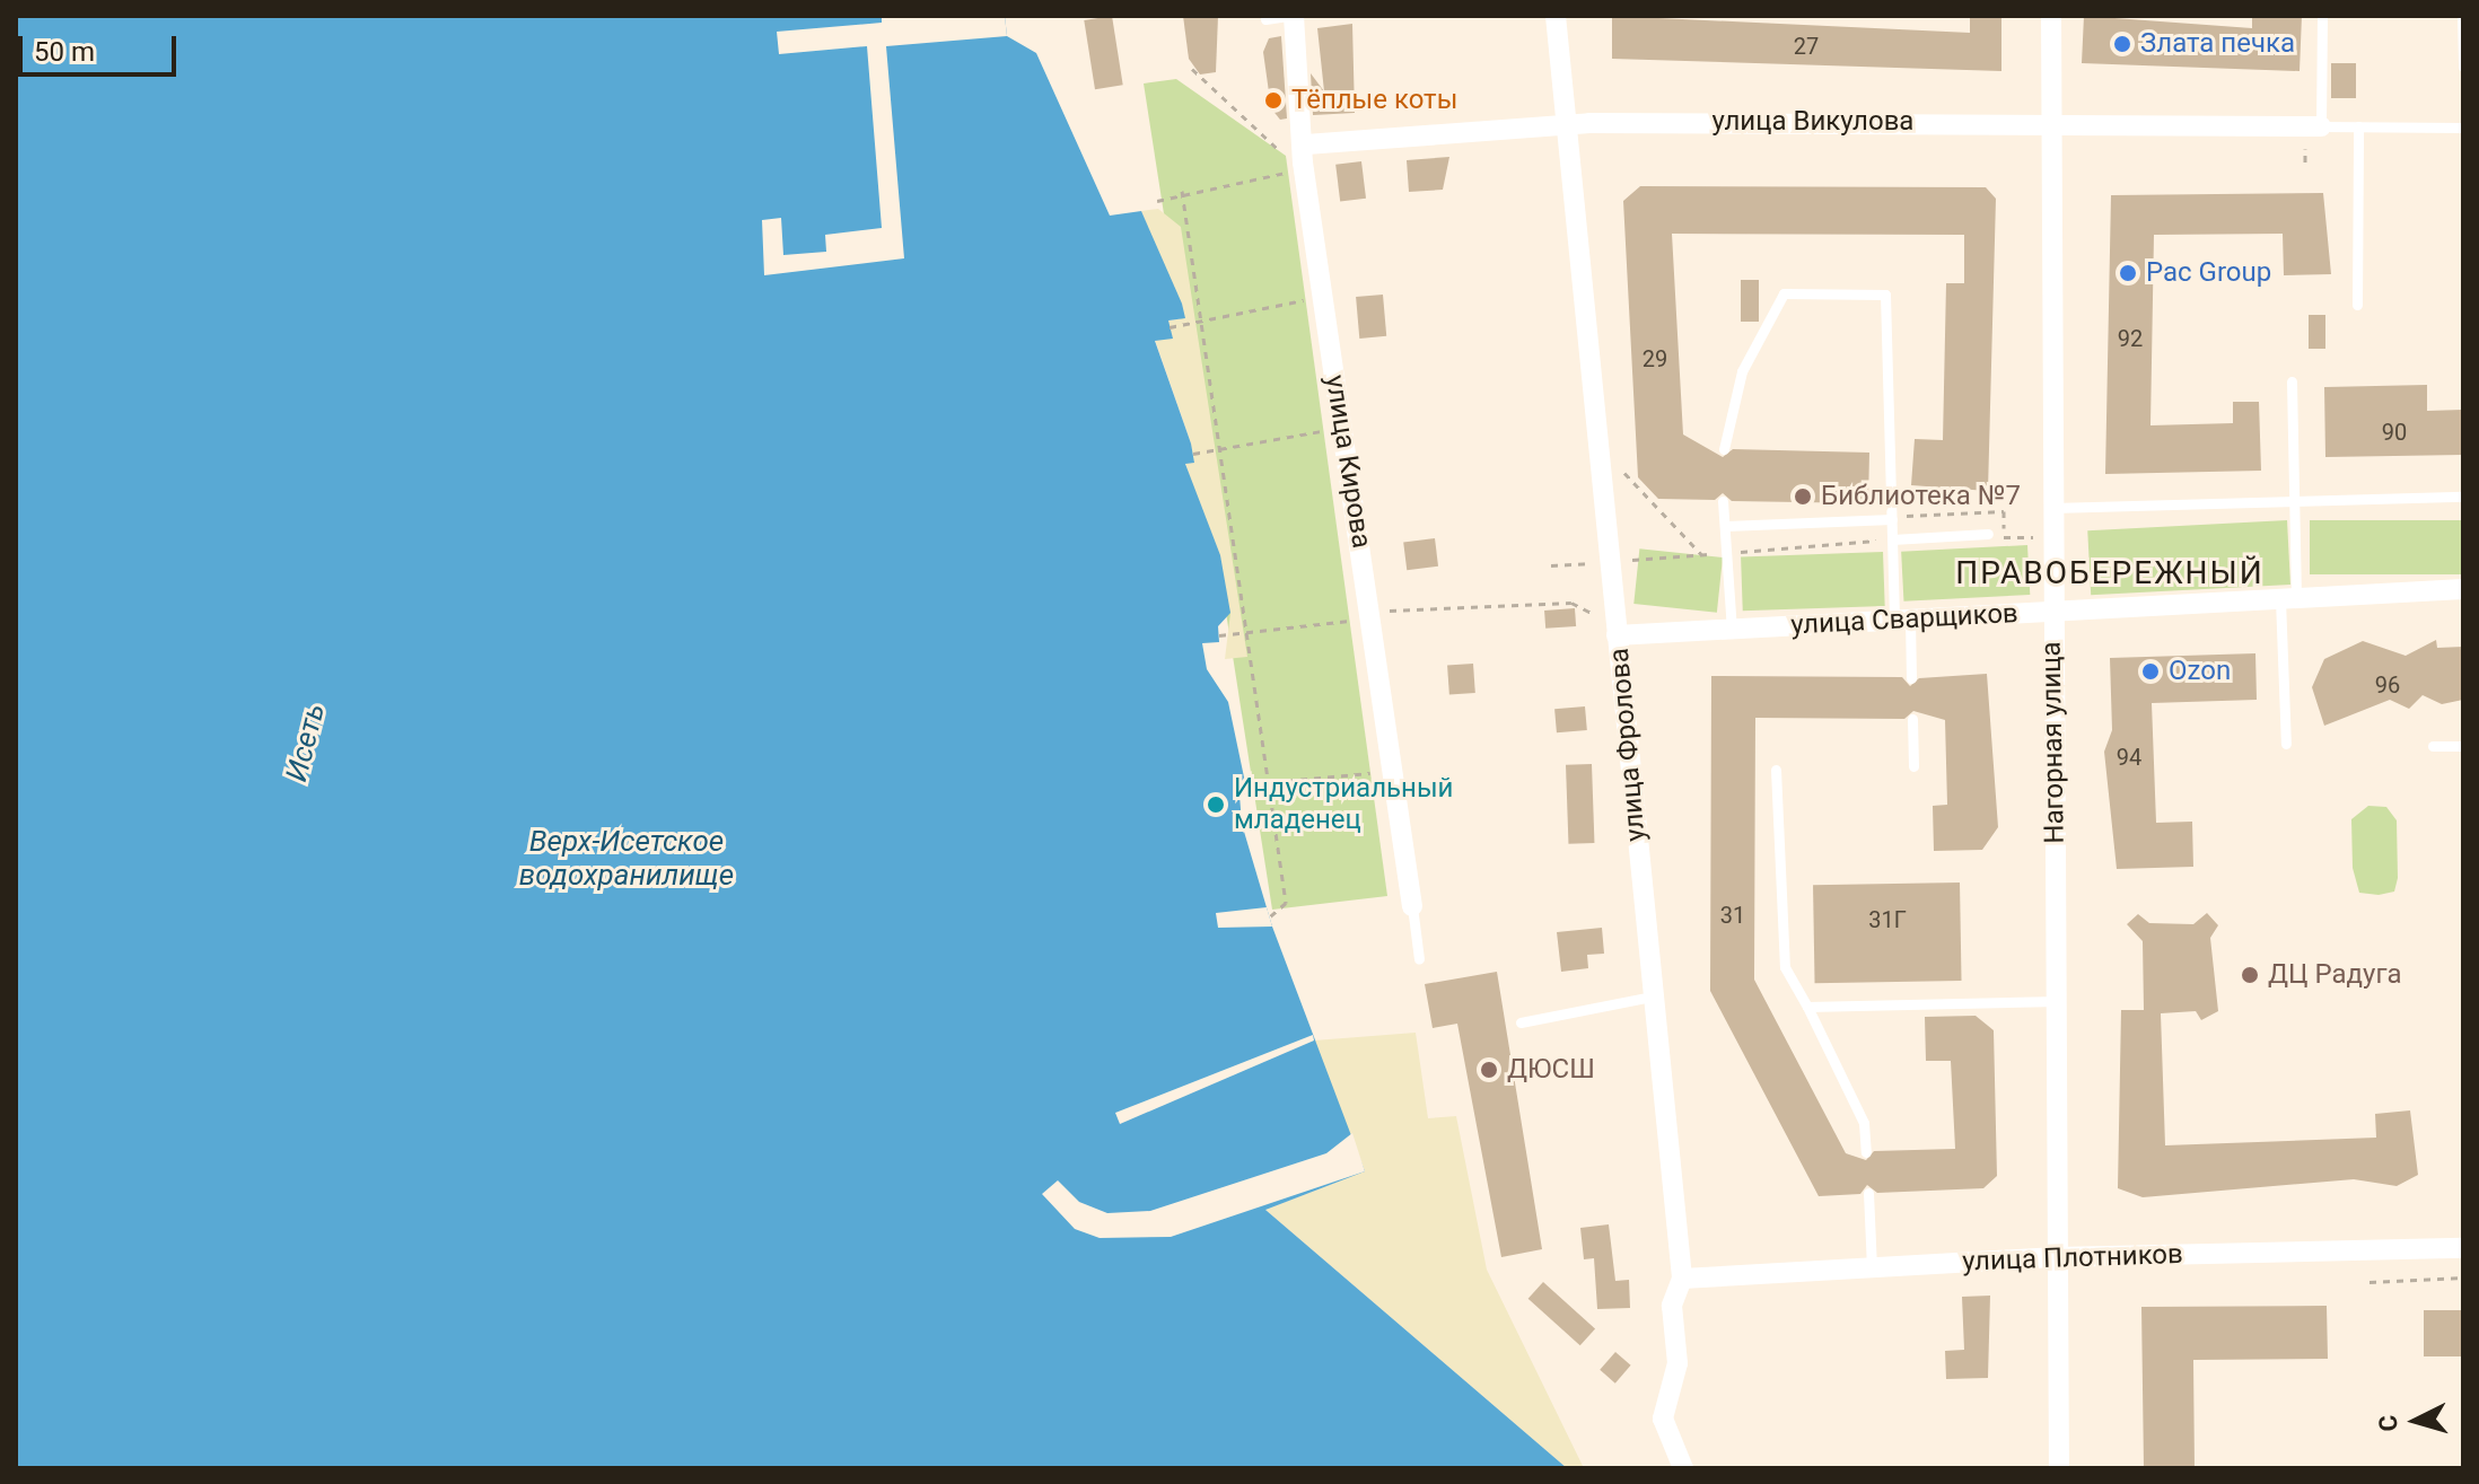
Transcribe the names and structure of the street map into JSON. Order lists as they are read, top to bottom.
{
  "streets": {
    "street": [
      "улица Викулова",
      "улица Кирова",
      "улица Сварщиков",
      "Нагорная улица",
      "улица Фролова",
      "улица Плотников"
    ]
  },
  "crossings": [
    ["улица Викулова", "улица Кирова"],
    ["улица Викулова", "Нагорная улица"],
    ["улица Викулова", "улица Фролова"],
    ["улица Сварщиков", "Нагорная улица"],
    ["улица Сварщиков", "улица Фролова"],
    ["Нагорная улица", "улица Плотников"],
    ["улица Фролова", "улица Плотников"]
  ],
  "districts": ["ПРАВОБЕРЕЖНЫЙ"],
  "water": ["Исеть", "Верх-Исетское водохранилище"],
  "places": [
    "Злата печка",
    "Тёплые коты",
    "Pac Group",
    "Библиотека №7",
    "Ozon",
    "Индустриальный младенец",
    "ДЦ Радуга",
    "ДЮСШ"
  ],
  "house_numbers": [
    "27",
    "92",
    "29",
    "90",
    "96",
    "94",
    "31",
    "31Г"
  ],
  "scale_bar": "50 m",
  "north": "left"
}
